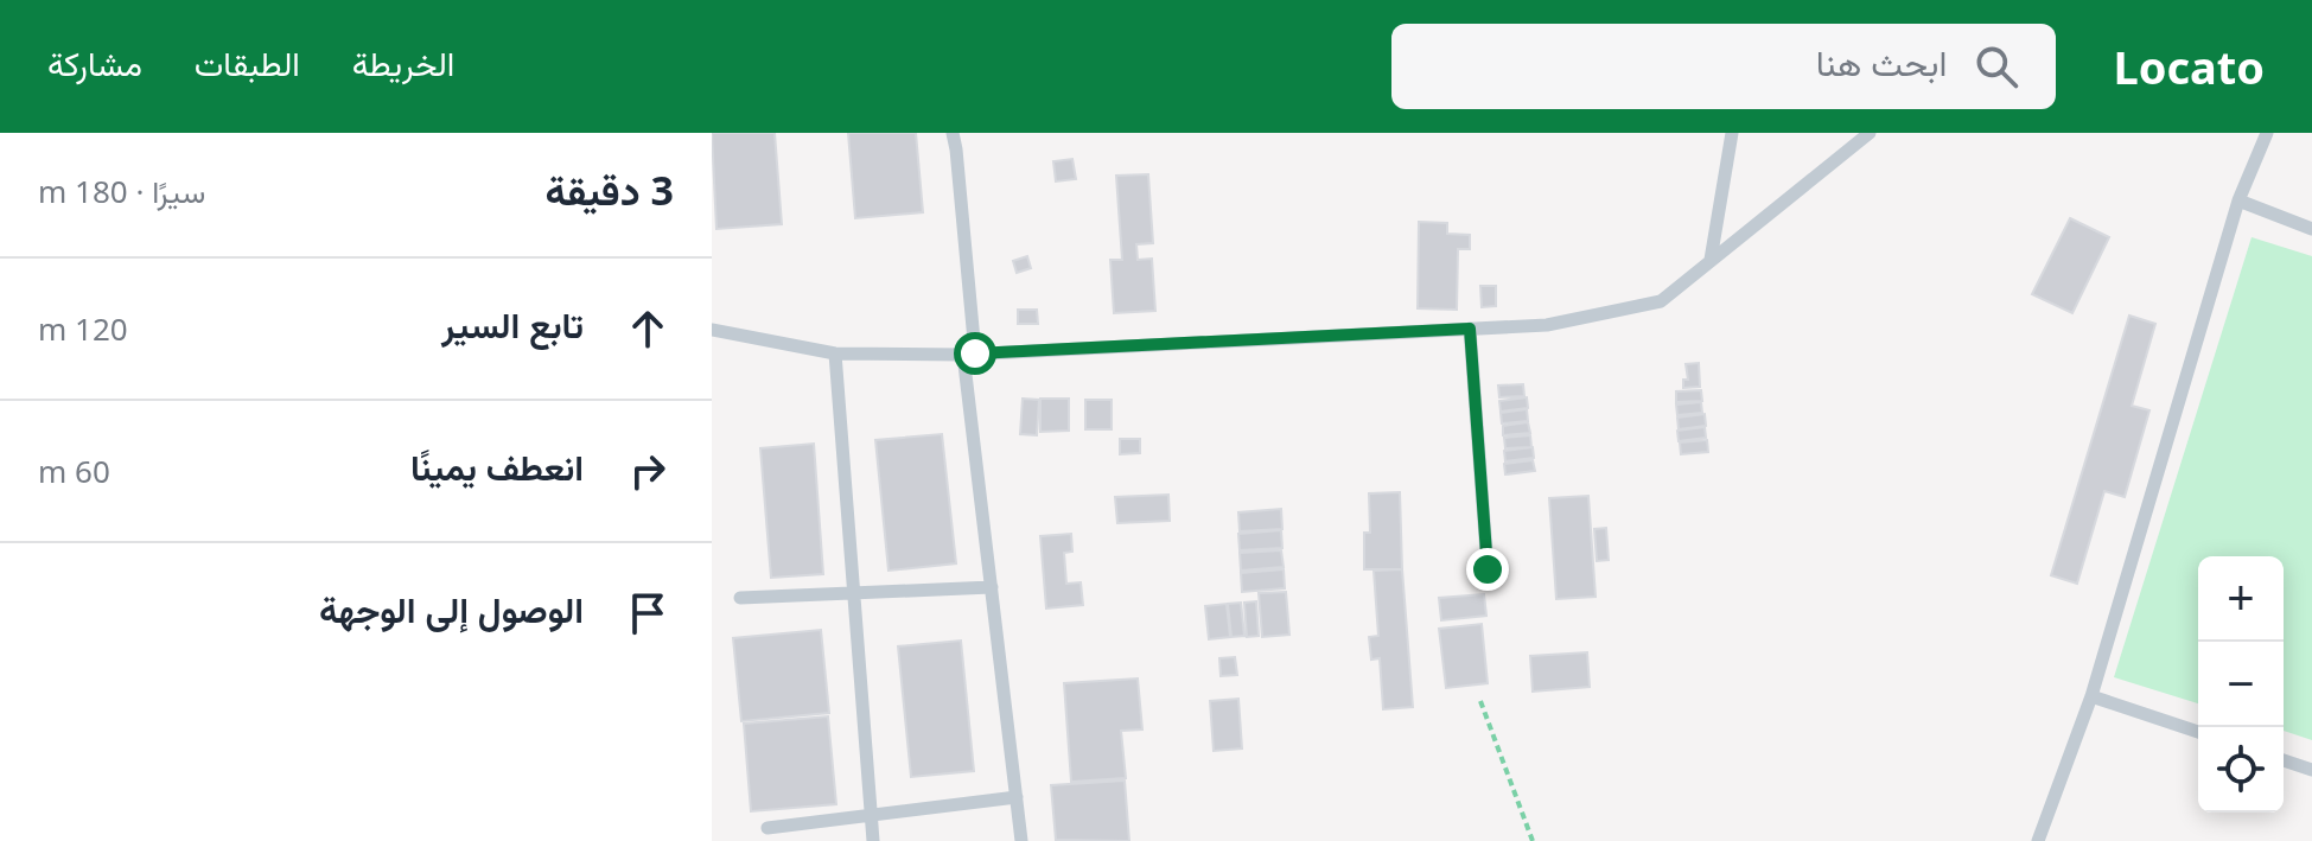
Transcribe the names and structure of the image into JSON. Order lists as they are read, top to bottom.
{
  "page": {
    "header": "Locato",
    "search": "ابحث هنا",
    "nav": ["الخريطة", "الطبقات", "مشاركة"],
    "heading": ["3 دقيقة", "سيرًا · 180 m"],
    "list": [
      ["تابع السير", "120 m"],
      ["انعطف يمينًا", "60 m"],
      "الوصول إلى الوجهة"
    ],
    "map_buttons": ["+", "−"]
  }
}
